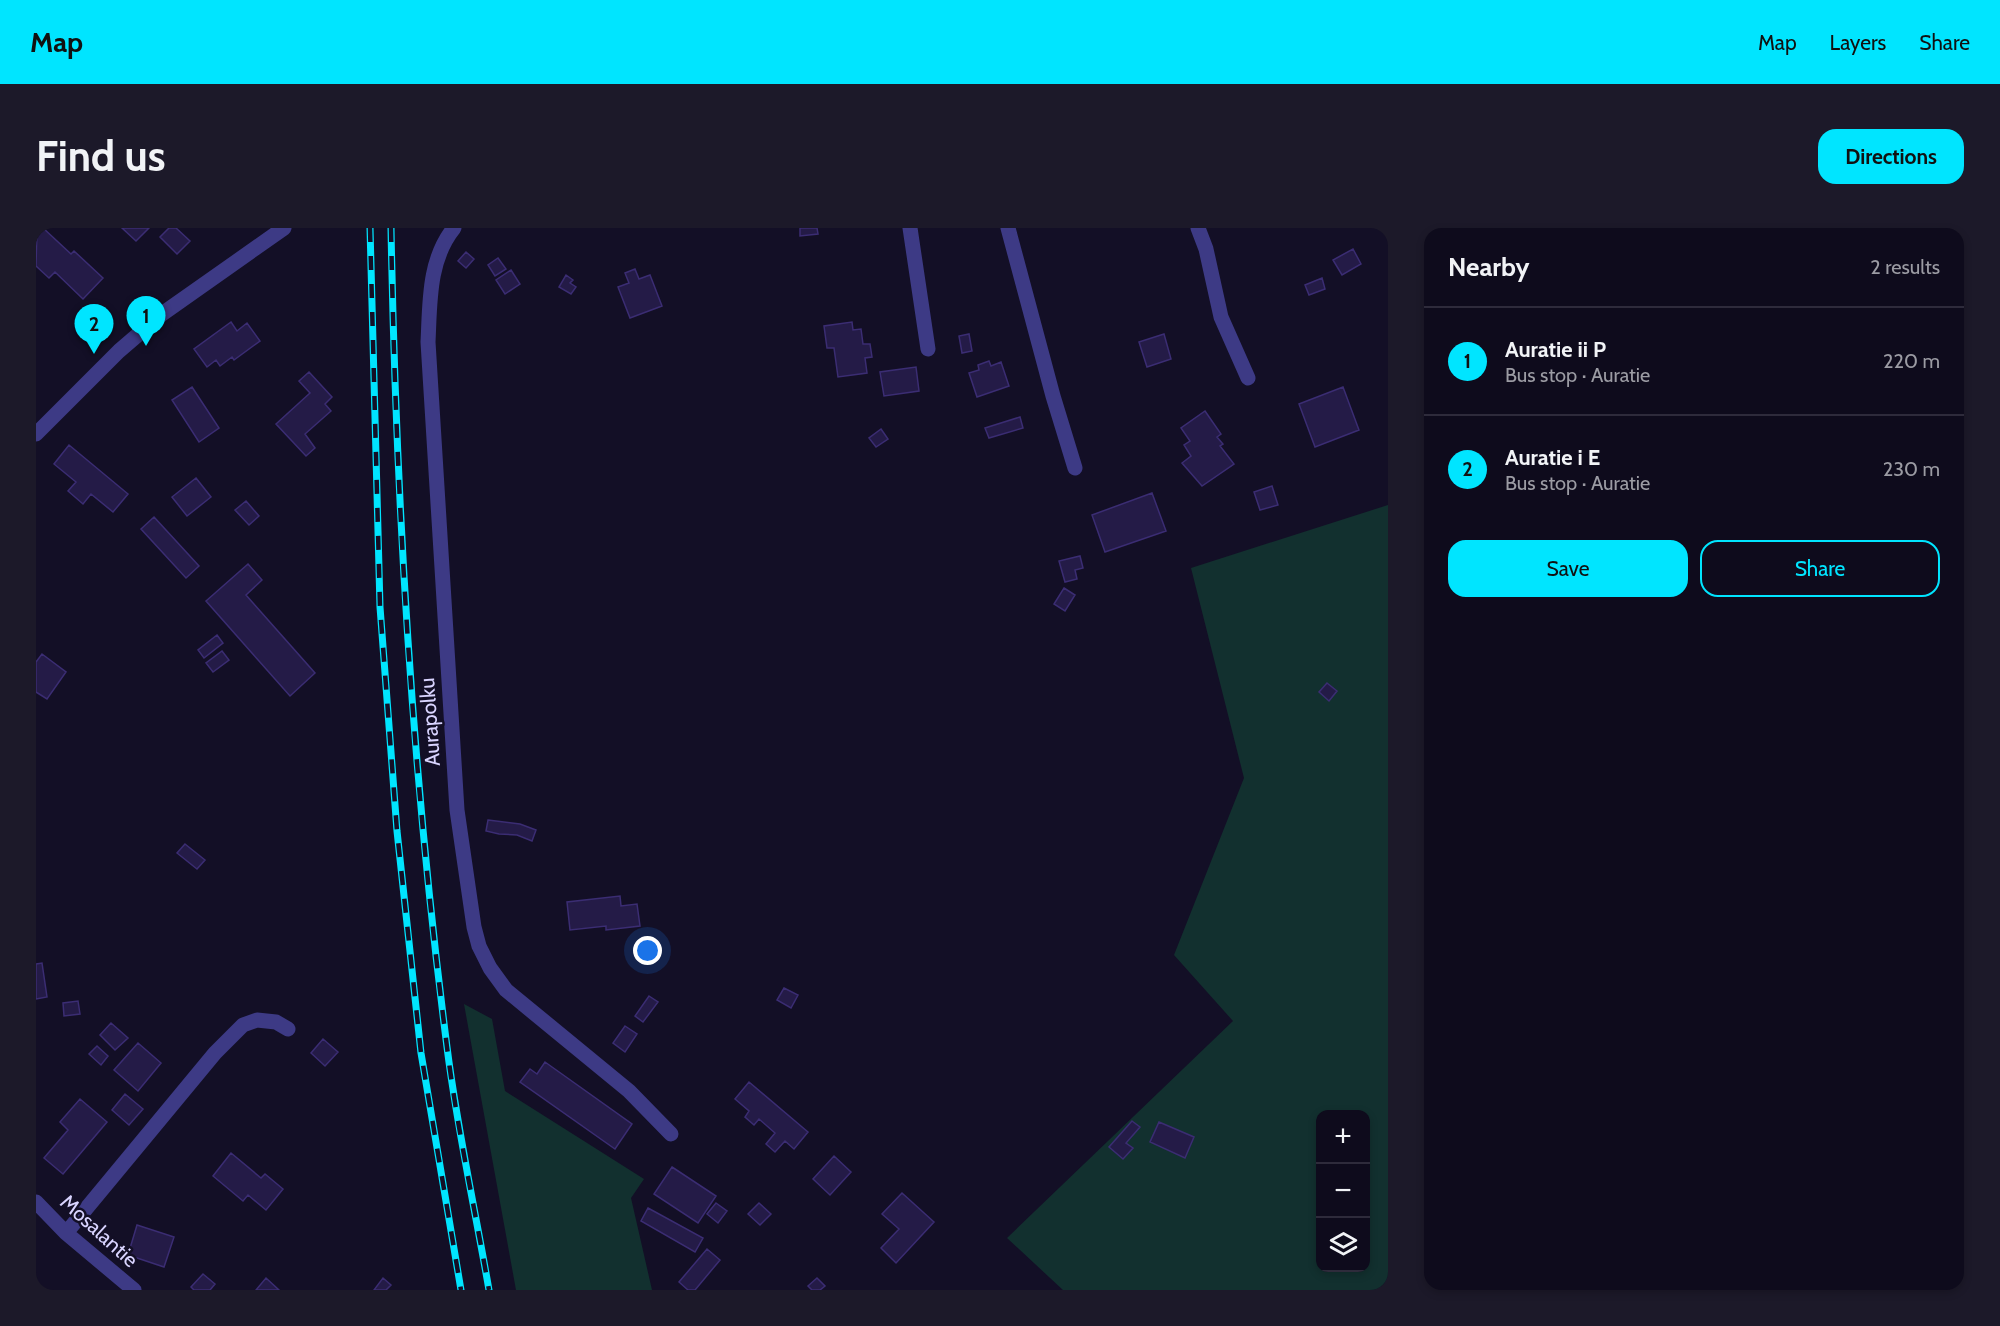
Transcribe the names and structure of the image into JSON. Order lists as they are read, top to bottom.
{
  "streets": {
    "street": ["Aurapolku", "Mosalantie"]
  },
  "page": {
    "header": "Map",
    "nav": ["Map", "Layers", "Share"],
    "buttons": [
      "Directions",
      ["Save", "Share"]
    ],
    "title": "Find us",
    "heading": ["Nearby", "2 results"],
    "pins": ["1", "2"],
    "list": [
      {
        "mark": "1",
        "name": "Auratie ii P",
        "note": "Bus stop · Auratie",
        "value": "220 m"
      },
      {
        "mark": "2",
        "name": "Auratie i E",
        "note": "Bus stop · Auratie",
        "value": "230 m"
      }
    ],
    "map_buttons": ["+", "−"]
  }
}
